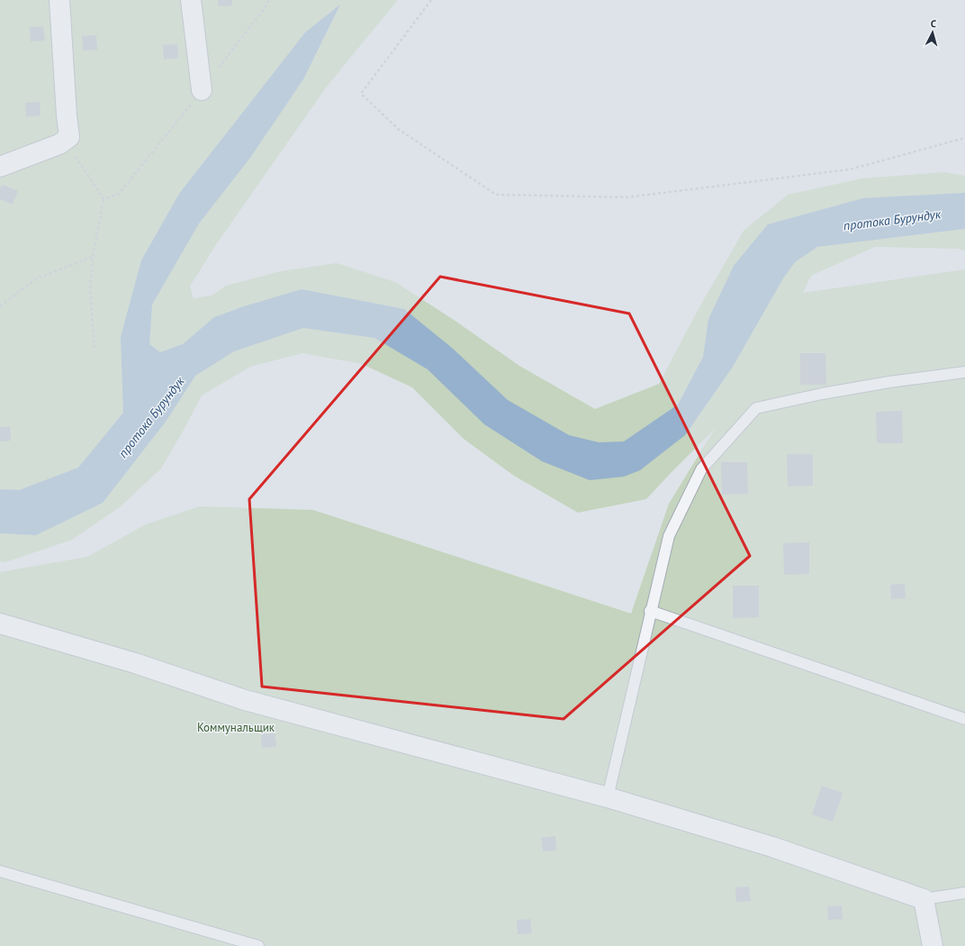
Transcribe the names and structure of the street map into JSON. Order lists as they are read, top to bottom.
{
  "water": ["протока Бурундук"],
  "parks": ["Коммунальщик"],
  "north": "top"
}
